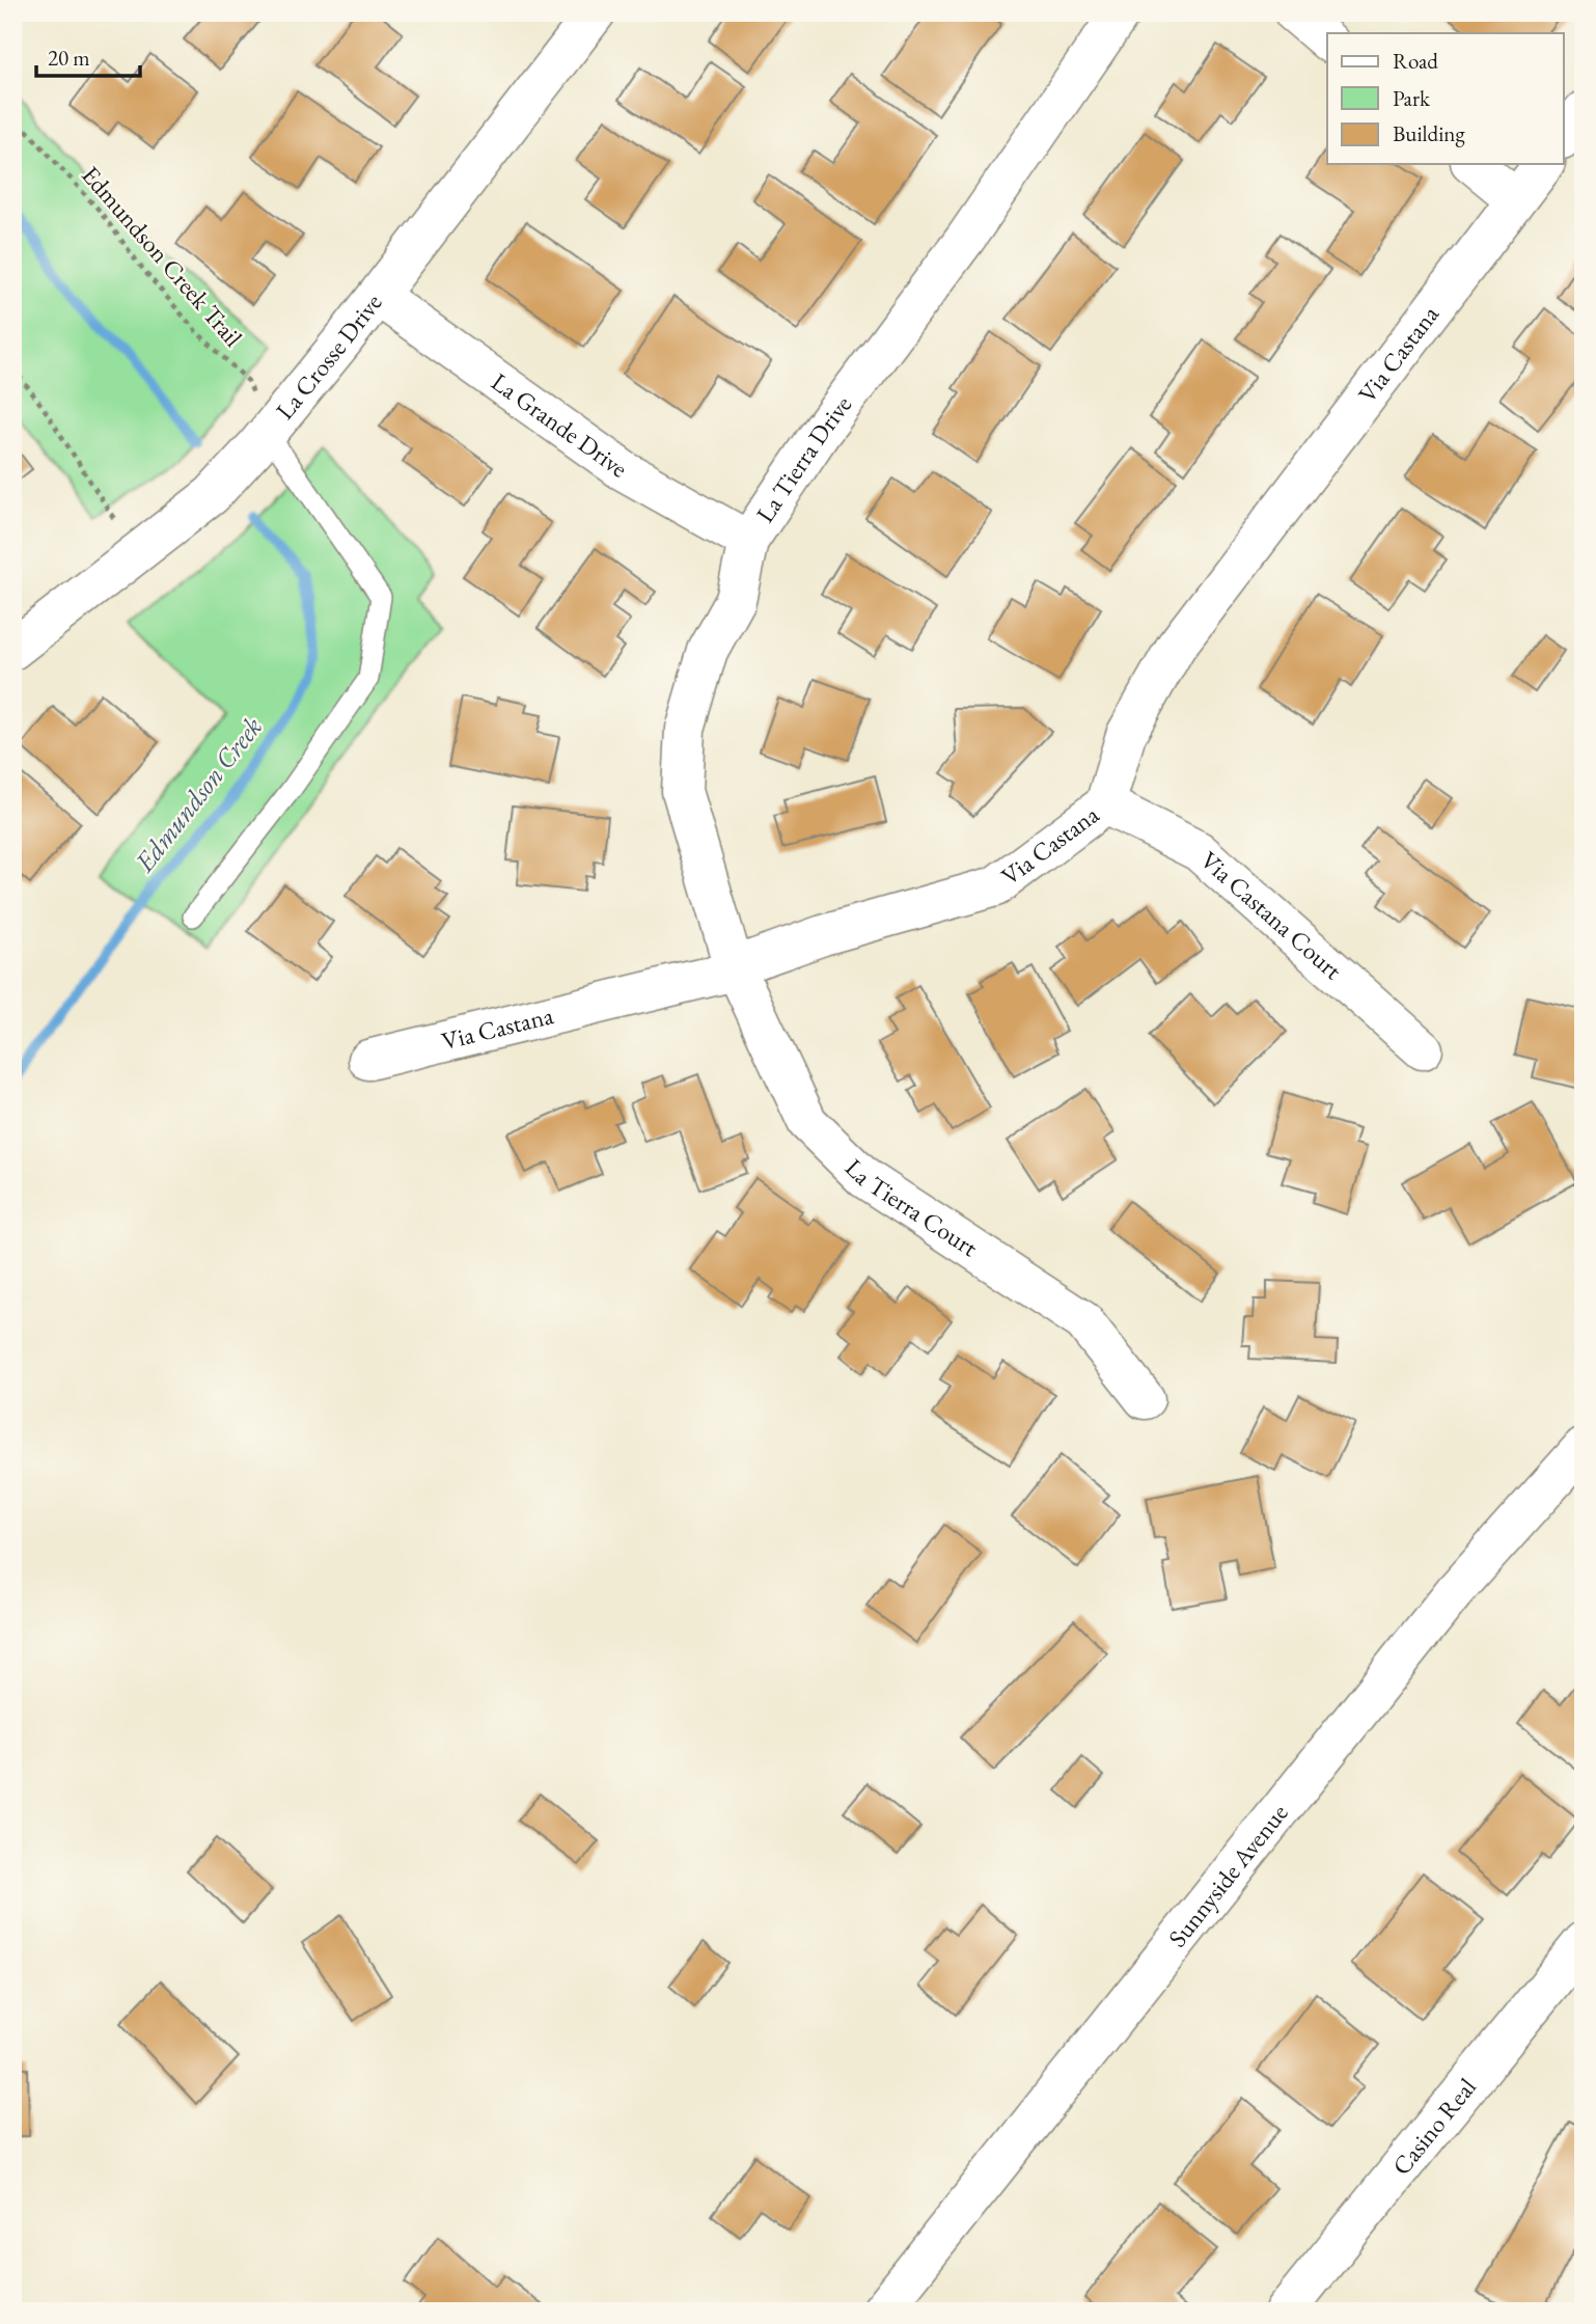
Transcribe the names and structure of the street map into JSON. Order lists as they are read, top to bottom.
{
  "streets": {
    "street": [
      "Via Castana",
      "La Crosse Drive",
      "La Grande Drive",
      "La Tierra Drive",
      "Via Castana Court",
      "La Tierra Court",
      "Sunnyside Avenue",
      "Casino Real"
    ],
    "path": ["Edmundson Creek Trail"]
  },
  "crossings": [
    ["Edmundson Creek Trail", "La Crosse Drive"],
    ["Via Castana", "La Tierra Drive"],
    ["Via Castana", "Via Castana Court"],
    ["Via Castana", "La Tierra Court"],
    ["La Crosse Drive", "La Grande Drive"],
    ["La Grande Drive", "La Tierra Drive"],
    ["La Tierra Drive", "La Tierra Court"]
  ],
  "water": ["Edmundson Creek"],
  "legend": ["Road", "Park", "Building"],
  "scale_bar": "20 m"
}
